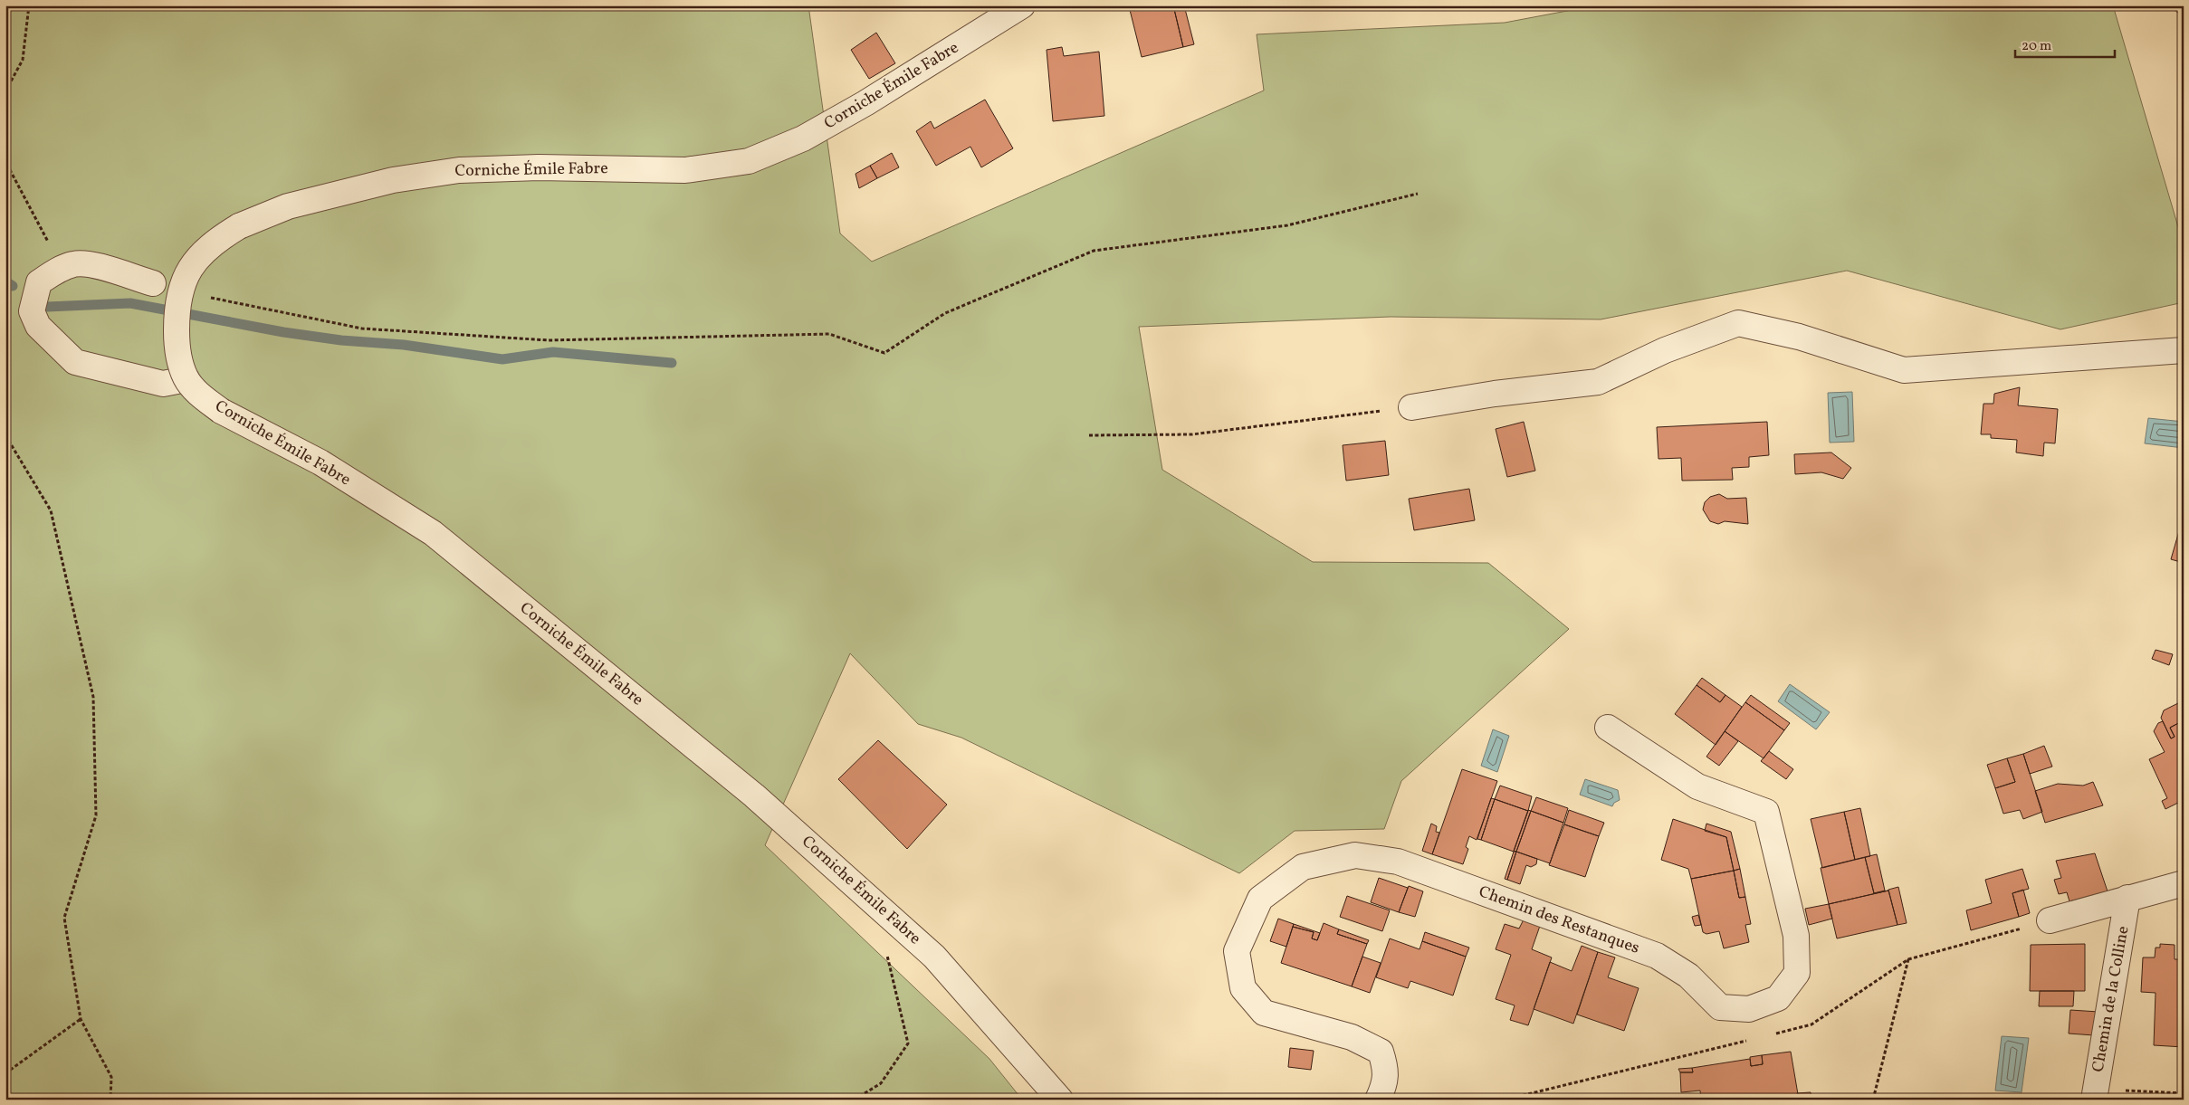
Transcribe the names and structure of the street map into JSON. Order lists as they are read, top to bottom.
{
  "streets": {
    "street": ["Corniche Émile Fabre", "Chemin des Restanques", "Chemin de la Colline"]
  },
  "scale_bar": "20 m"
}
